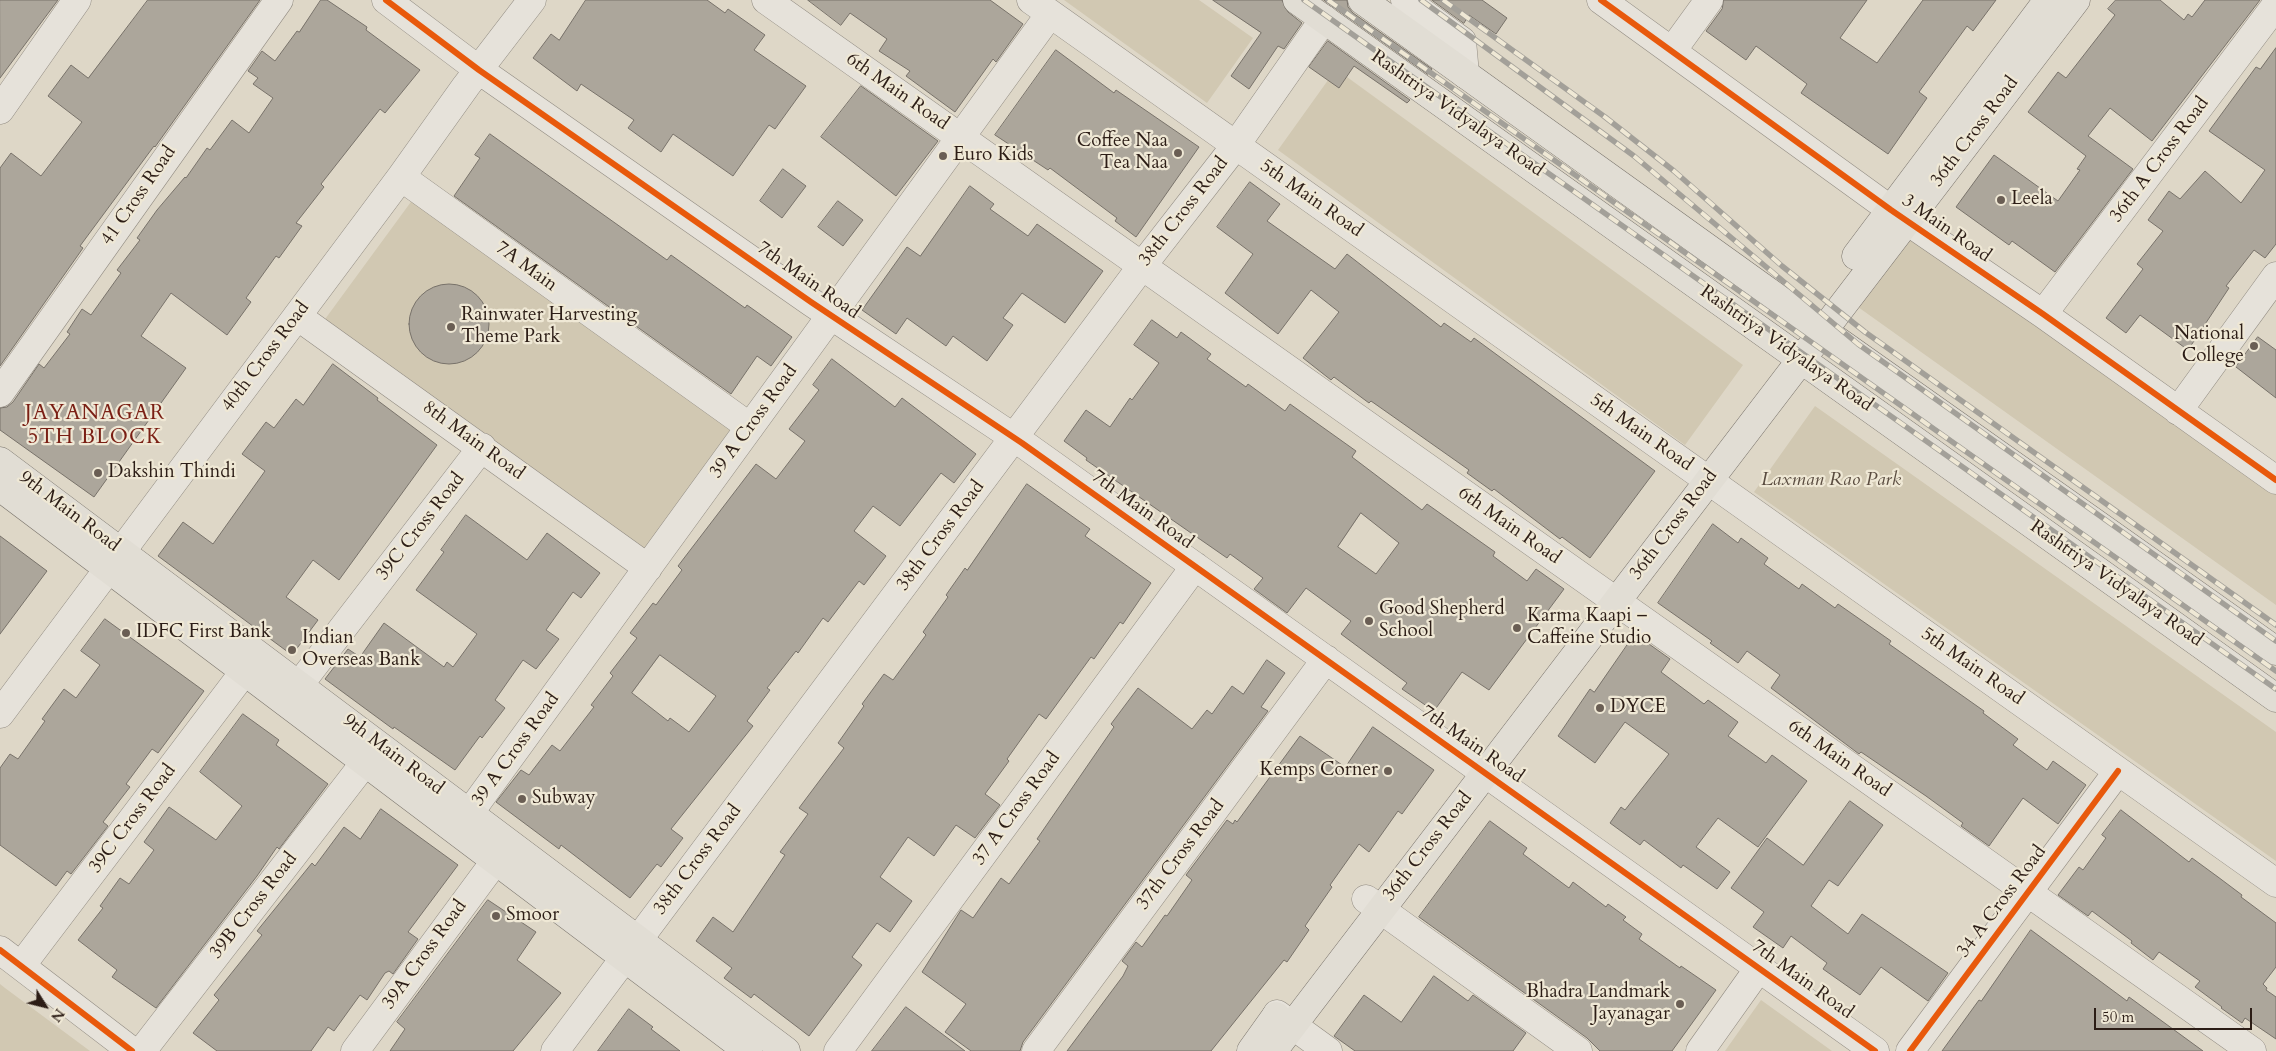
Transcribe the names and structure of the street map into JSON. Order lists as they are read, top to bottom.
{
  "streets": {
    "main road": ["Rashtriya Vidyalaya Road", "36th Cross Road", "9th Main Road"],
    "street": [
      "6th Main Road",
      "36th A Cross Road",
      "41 Cross Road",
      "5th Main Road",
      "38th Cross Road",
      "3 Main Road",
      "7A Main",
      "7th Main Road",
      "40th Cross Road",
      "39 A Cross Road",
      "8th Main Road",
      "39C Cross Road",
      "37 A Cross Road",
      "37th Cross Road",
      "34 A Cross Road",
      "39B Cross Road",
      "39A Cross Road"
    ]
  },
  "crossings": [
    ["6th Main Road", "36th Cross Road"],
    ["6th Main Road", "38th Cross Road"],
    ["6th Main Road", "39 A Cross Road"],
    ["6th Main Road", "34 A Cross Road"],
    ["Rashtriya Vidyalaya Road", "36th Cross Road"],
    ["Rashtriya Vidyalaya Road", "38th Cross Road"],
    ["36th Cross Road", "5th Main Road"],
    ["36th Cross Road", "3 Main Road"],
    ["36th Cross Road", "7th Main Road"],
    ["36th A Cross Road", "3 Main Road"],
    ["5th Main Road", "38th Cross Road"],
    ["5th Main Road", "39 A Cross Road"],
    ["5th Main Road", "34 A Cross Road"],
    ["38th Cross Road", "7th Main Road"],
    ["38th Cross Road", "9th Main Road"],
    ["7A Main", "40th Cross Road"],
    ["7A Main", "39 A Cross Road"],
    ["7th Main Road", "40th Cross Road"],
    ["7th Main Road", "39 A Cross Road"],
    ["7th Main Road", "37 A Cross Road"],
    ["7th Main Road", "37th Cross Road"],
    ["40th Cross Road", "8th Main Road"],
    ["40th Cross Road", "9th Main Road"],
    ["39 A Cross Road", "8th Main Road"],
    ["39 A Cross Road", "9th Main Road"],
    ["8th Main Road", "39C Cross Road"],
    ["9th Main Road", "39C Cross Road"],
    ["9th Main Road", "39B Cross Road"],
    ["9th Main Road", "39A Cross Road"]
  ],
  "districts": ["JAYANAGAR 5TH BLOCK"],
  "parks": ["Laxman Rao Park"],
  "places": [
    "Coffee Naa Tea Naa",
    "Euro Kids",
    "Leela",
    "Rainwater Harvesting Theme Park",
    "National College",
    "Dakshin Thindi",
    "Good Shepherd School",
    "Karma Kaapi – Caffeine Studio",
    "IDFC First Bank",
    "Indian Overseas Bank",
    "DYCE",
    "Kemps Corner",
    "Subway",
    "Smoor",
    "Bhadra Landmark Jayanagar"
  ],
  "scale_bar": "50 m",
  "north": "bottom right"
}
